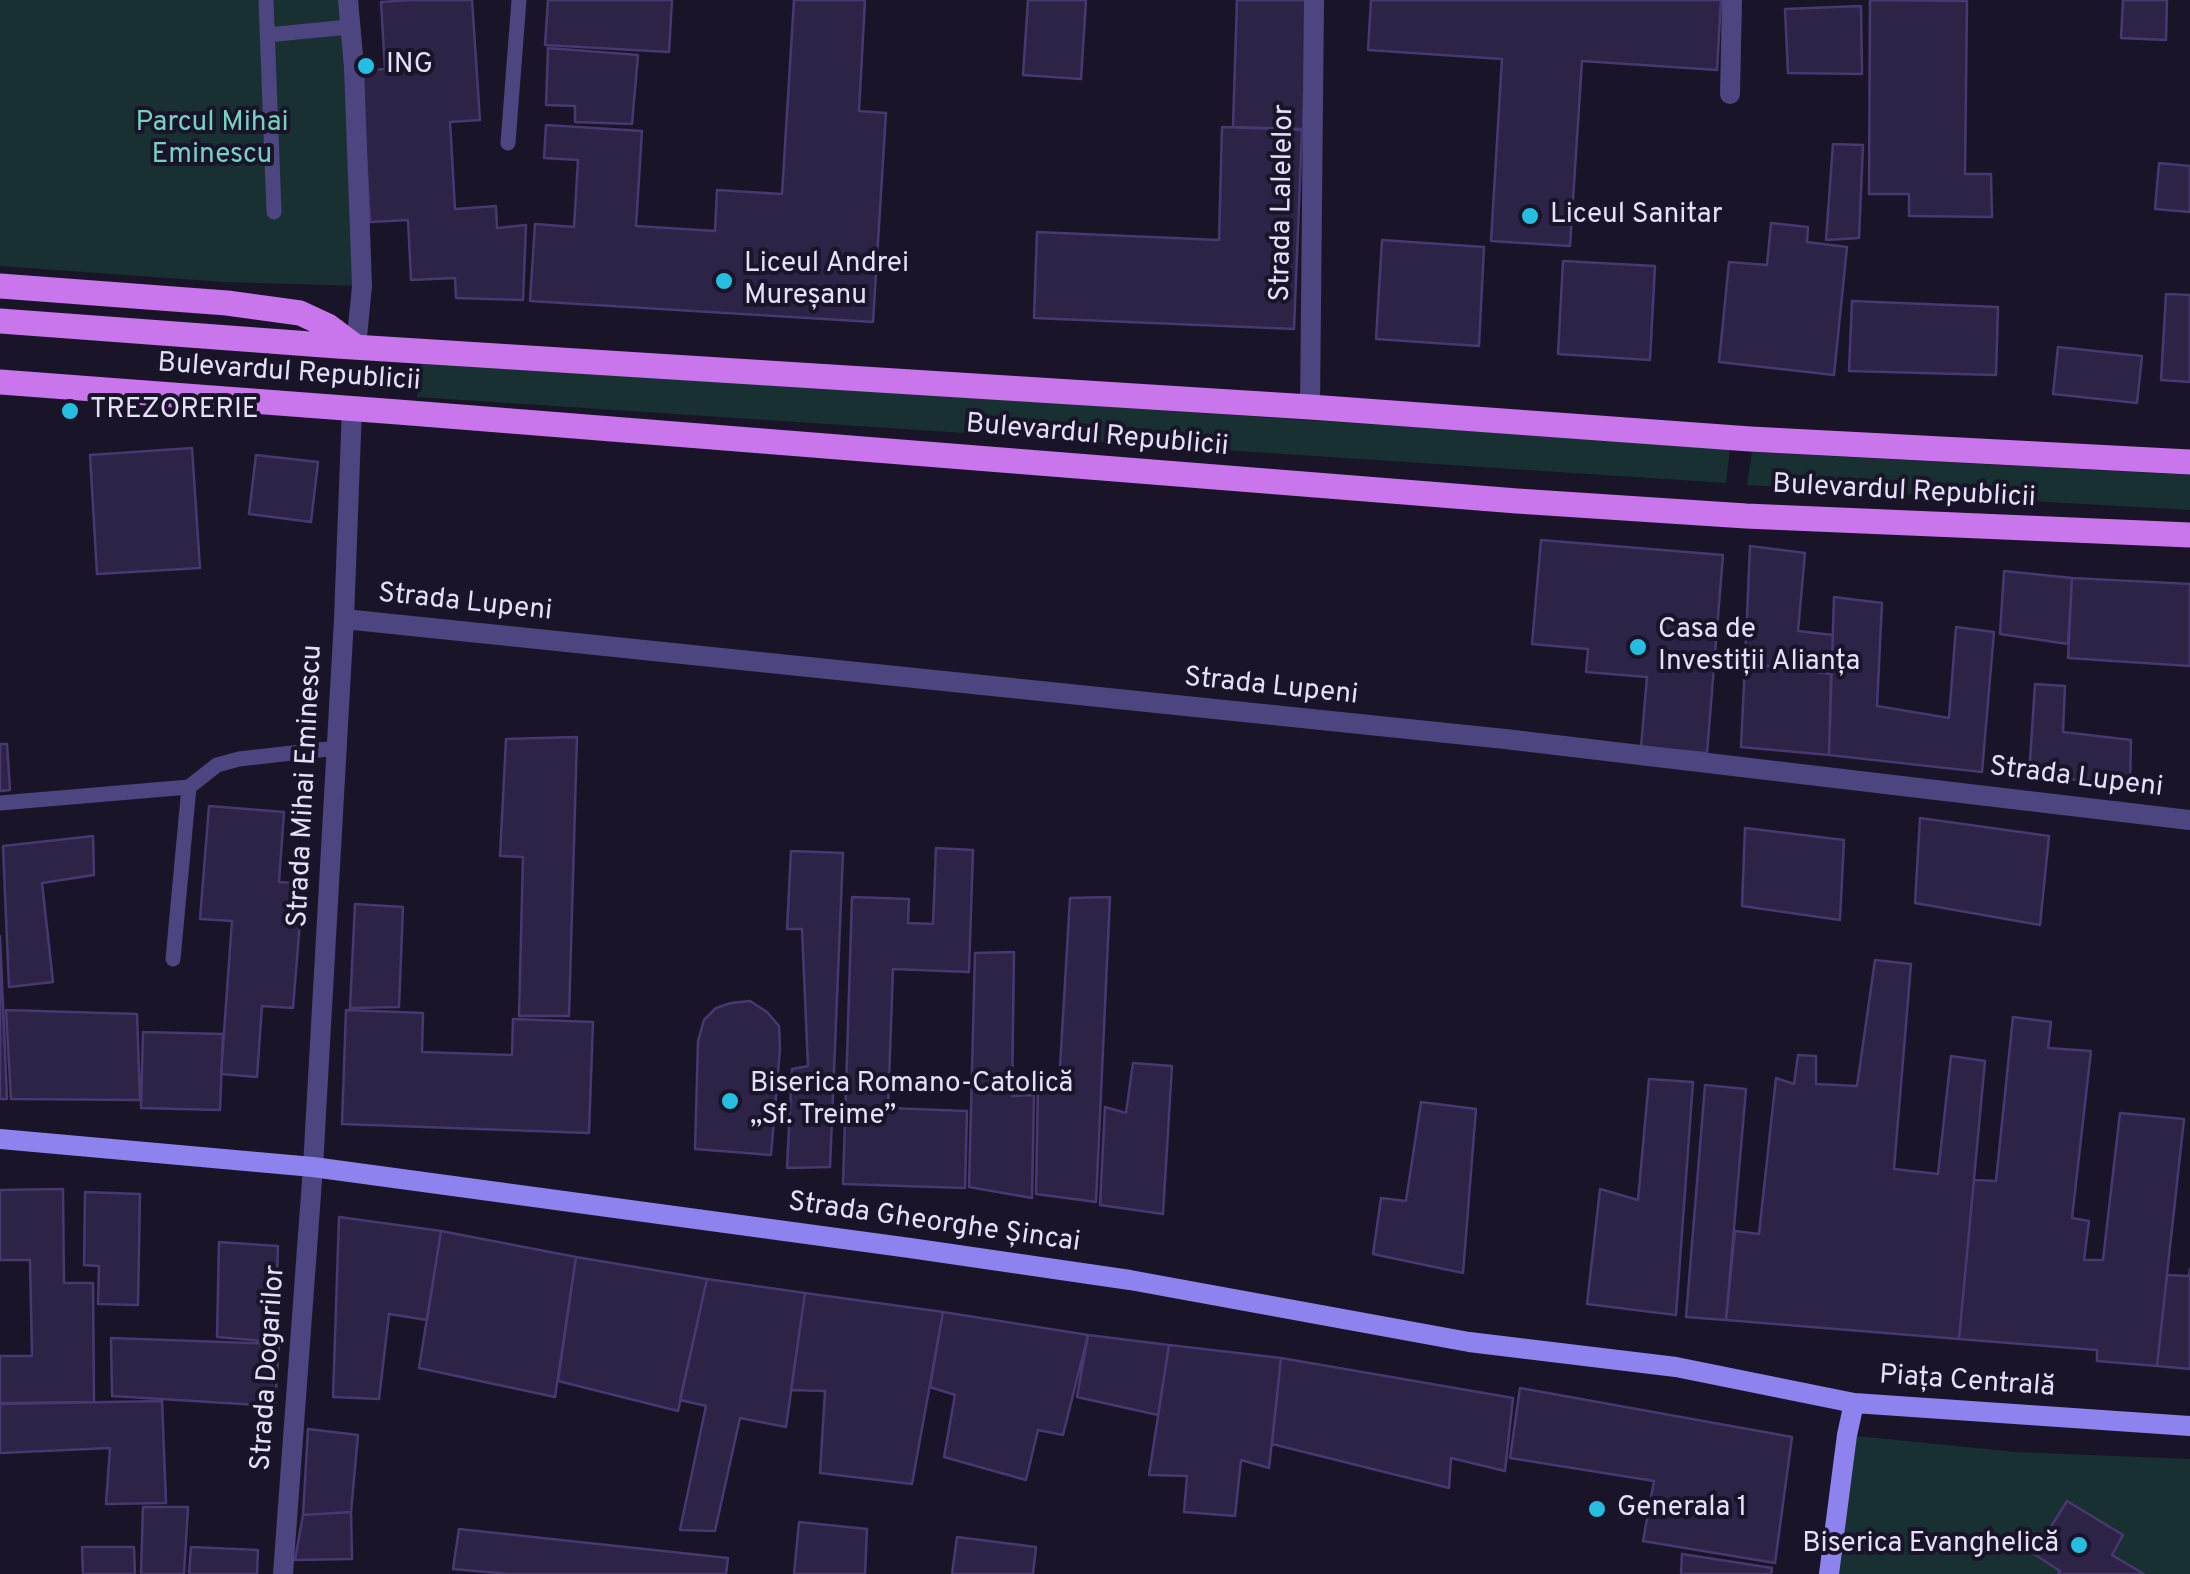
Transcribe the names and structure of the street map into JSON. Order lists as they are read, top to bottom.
{
  "streets": {
    "main road": ["Bulevardul Republicii"],
    "street": [
      "Strada Lalelelor",
      "Strada Lupeni",
      "Strada Mihai Eminescu",
      "Strada Gheorghe Șincai",
      "Strada Dogarilor",
      "Piața Centrală"
    ]
  },
  "crossings": [
    ["Strada Lalelelor", "Bulevardul Republicii"],
    ["Bulevardul Republicii", "Strada Mihai Eminescu"],
    ["Strada Lupeni", "Strada Mihai Eminescu"],
    ["Strada Mihai Eminescu", "Strada Gheorghe Șincai"],
    ["Strada Mihai Eminescu", "Strada Dogarilor"],
    ["Strada Gheorghe Șincai", "Strada Dogarilor"],
    ["Strada Gheorghe Șincai", "Piața Centrală"]
  ],
  "parks": ["Parcul Mihai Eminescu"],
  "places": [
    "ING",
    "Liceul Sanitar",
    "Liceul Andrei Mureșanu",
    "TREZORERIE",
    "Casa de Investiții Alianța",
    "Biserica Romano-Catolică „Sf. Treime”",
    "Generala 1",
    "Biserica Evanghelică"
  ]
}
